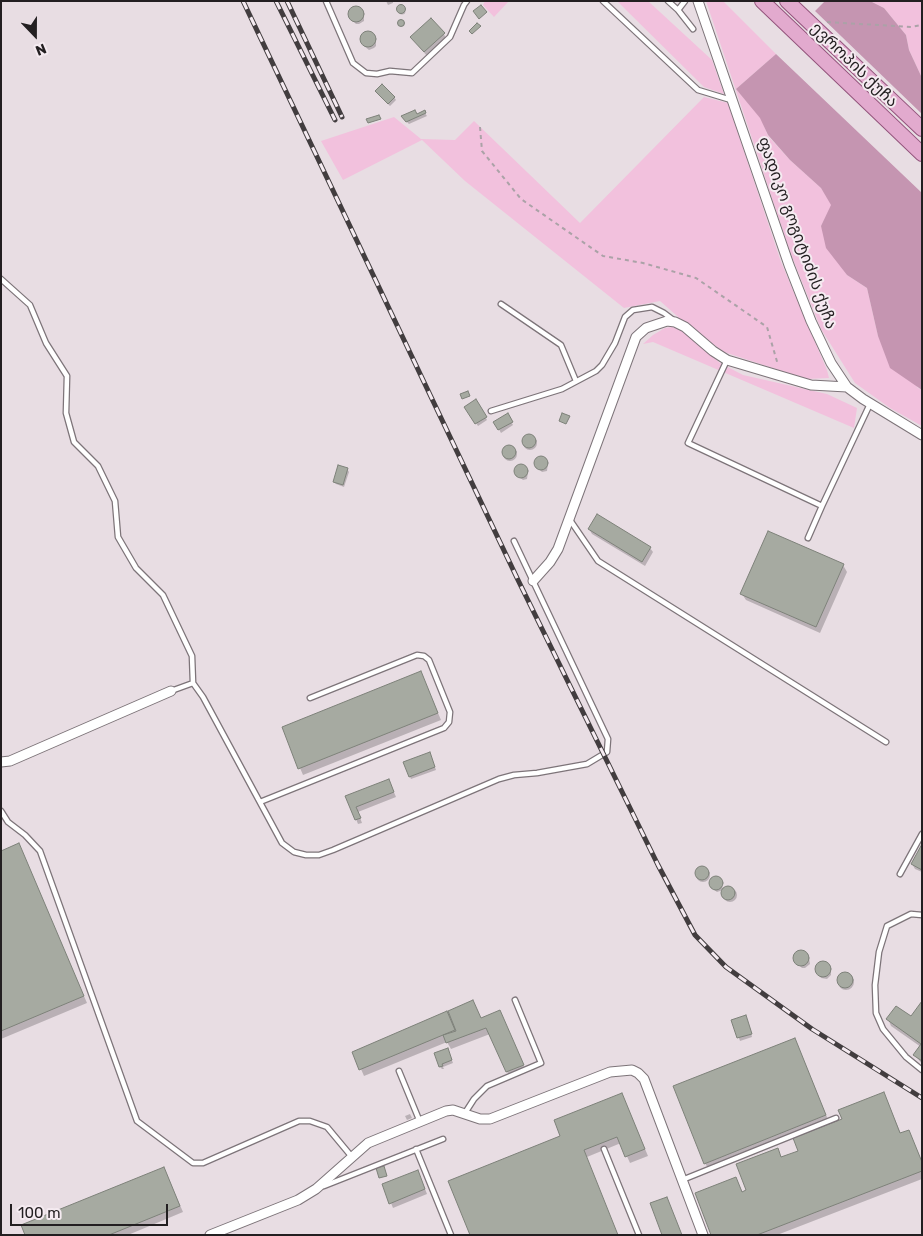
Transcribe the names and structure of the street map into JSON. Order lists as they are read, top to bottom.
{
  "streets": {
    "main road": ["ევროპის ქუჩა"],
    "street": ["ფადიკო გოგიტიძის ქუჩა"]
  },
  "scale_bar": "100 m",
  "north": "bottom"
}
